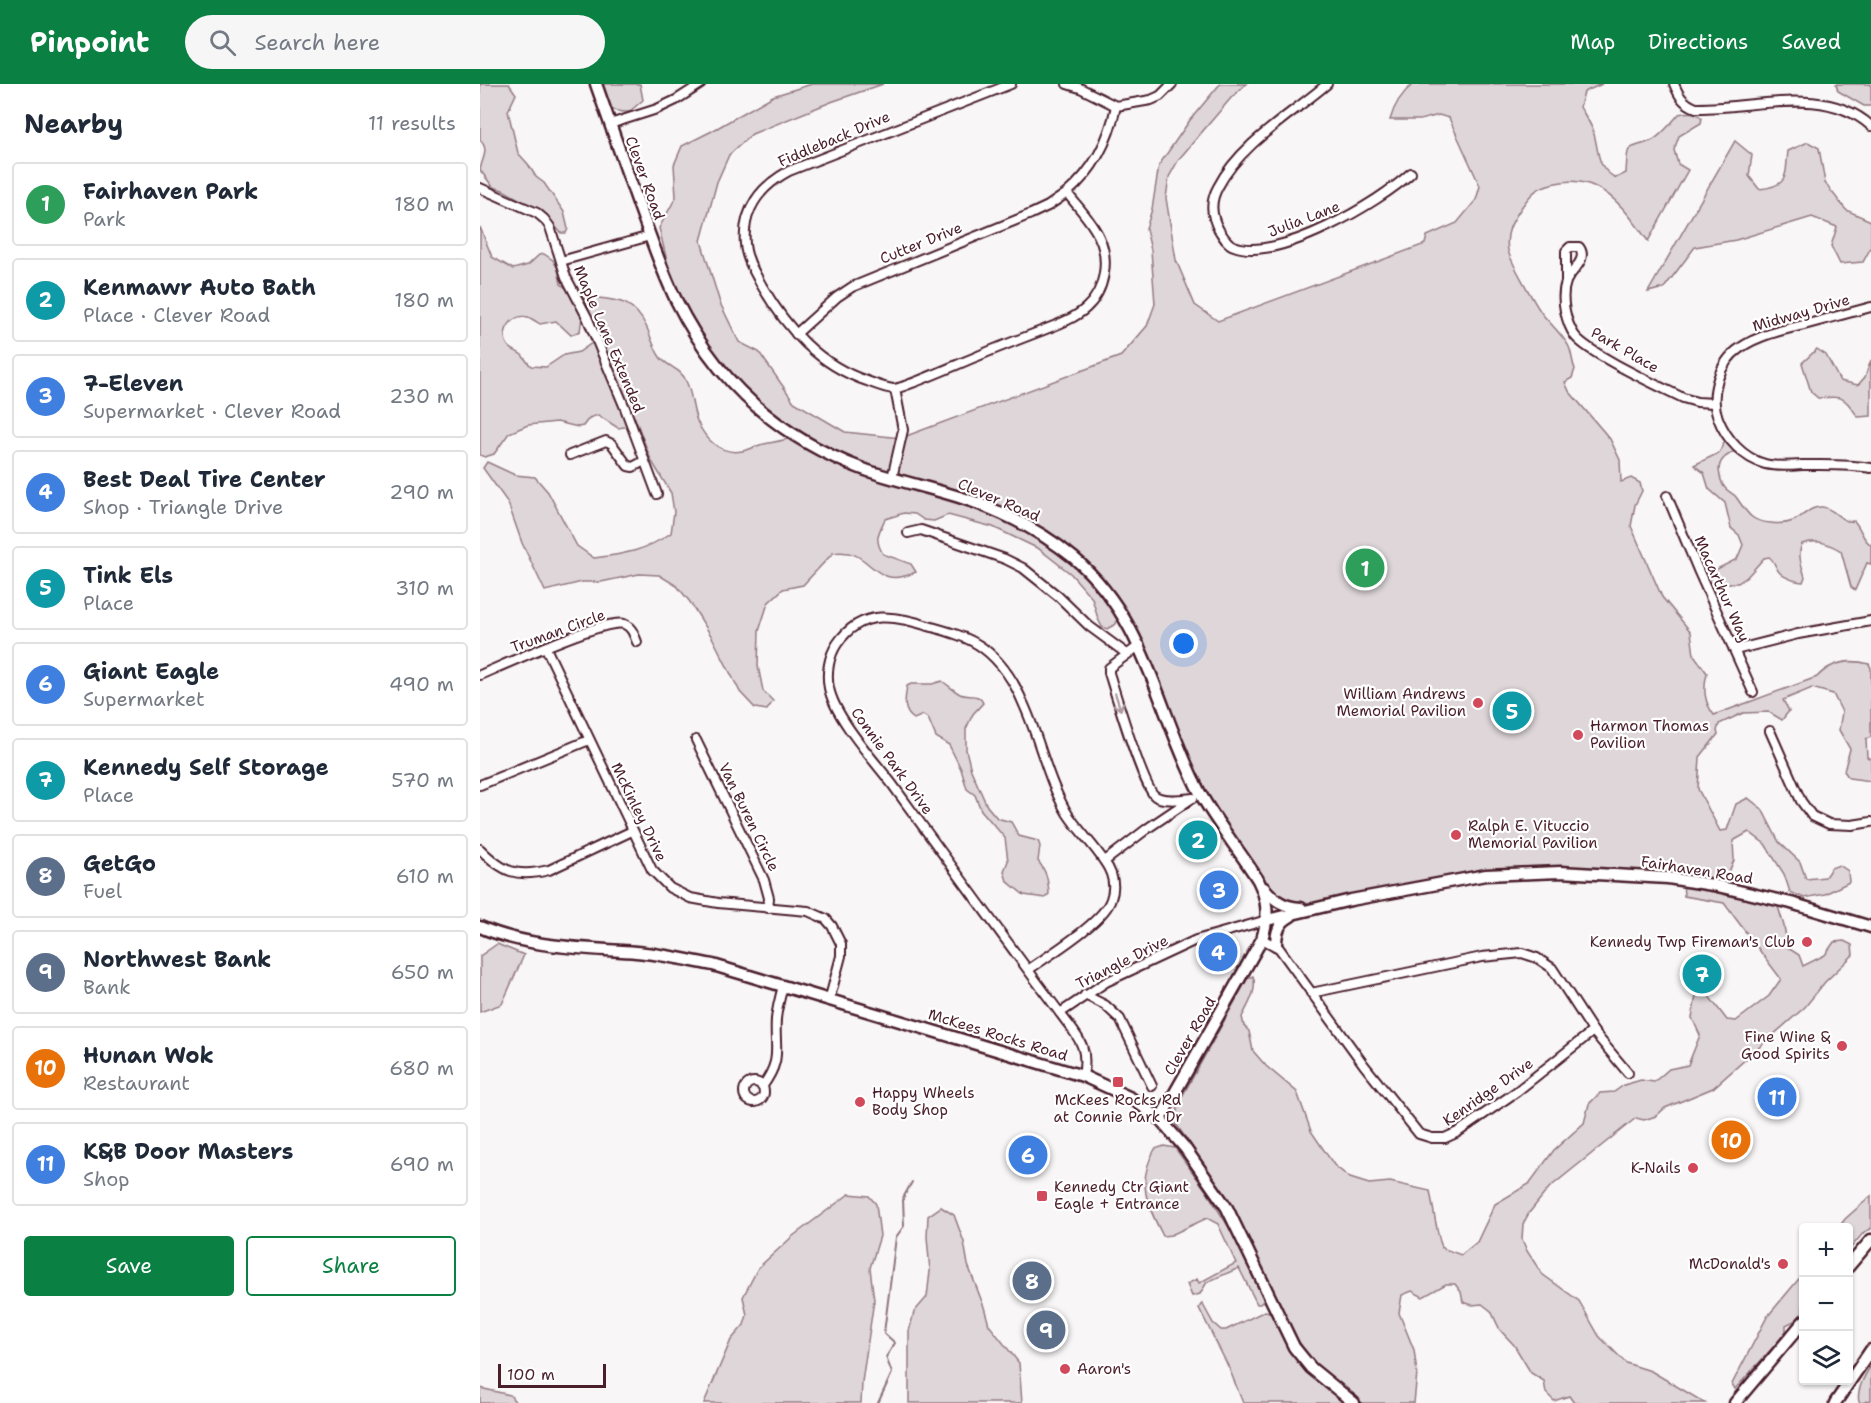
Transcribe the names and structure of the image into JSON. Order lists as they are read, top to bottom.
{
  "streets": {
    "street": [
      "Fiddleback Drive",
      "Clever Road",
      "Julia Lane",
      "Cutter Drive",
      "Midway Drive",
      "Maple Lane Extended",
      "Park Place",
      "Macarthur Way",
      "Truman Circle",
      "Connie Park Drive",
      "McKinley Drive",
      "Van Buren Circle",
      "Fairhaven Road",
      "Triangle Drive",
      "McKees Rocks Road",
      "Kenridge Drive"
    ]
  },
  "crossings": [
    ["Fiddleback Drive", "Cutter Drive"],
    ["Clever Road", "Fairhaven Road"],
    ["Clever Road", "Triangle Drive"],
    ["Clever Road", "McKees Rocks Road"],
    ["Midway Drive", "Park Place"],
    ["Truman Circle", "McKinley Drive"],
    ["Connie Park Drive", "Triangle Drive"],
    ["McKinley Drive", "Van Buren Circle"],
    ["McKinley Drive", "McKees Rocks Road"],
    ["Fairhaven Road", "Triangle Drive"]
  ],
  "places": {
    "other": [
      "William Andrews Memorial Pavilion",
      "Harmon Thomas Pavilion",
      "Ralph E. Vituccio Memorial Pavilion",
      "Kennedy Twp Fireman's Club",
      "Fine Wine & Good Spirits",
      "Happy Wheels Body Shop",
      "K-Nails",
      "McDonald's",
      "Aaron's"
    ],
    "transit": ["McKees Rocks Rd at Connie Park Dr", "Kennedy Ctr Giant Eagle + Entrance"]
  },
  "scale_bar": "100 m",
  "page": {
    "header": "Pinpoint",
    "search": "Search here",
    "nav": ["Map", "Directions", "Saved"],
    "heading": ["Nearby", "11 results"],
    "list": [
      {
        "mark": "1",
        "name": "Fairhaven Park",
        "note": "Park",
        "value": "180 m"
      },
      {
        "mark": "2",
        "name": "Kenmawr Auto Bath",
        "note": "Place · Clever Road",
        "value": "180 m"
      },
      {
        "mark": "3",
        "name": "7-Eleven",
        "note": "Supermarket · Clever Road",
        "value": "230 m"
      },
      {
        "mark": "4",
        "name": "Best Deal Tire Center",
        "note": "Shop · Triangle Drive",
        "value": "290 m"
      },
      {
        "mark": "5",
        "name": "Tink Els",
        "note": "Place",
        "value": "310 m"
      },
      {
        "mark": "6",
        "name": "Giant Eagle",
        "note": "Supermarket",
        "value": "490 m"
      },
      {
        "mark": "7",
        "name": "Kennedy Self Storage",
        "note": "Place",
        "value": "570 m"
      },
      {
        "mark": "8",
        "name": "GetGo",
        "note": "Fuel",
        "value": "610 m"
      },
      {
        "mark": "9",
        "name": "Northwest Bank",
        "note": "Bank",
        "value": "650 m"
      },
      {
        "mark": "10",
        "name": "Hunan Wok",
        "note": "Restaurant",
        "value": "680 m"
      },
      {
        "mark": "11",
        "name": "K&B Door Masters",
        "note": "Shop",
        "value": "690 m"
      }
    ],
    "pins": [
      "1",
      "5",
      "2",
      "3",
      "4",
      "7",
      "11",
      "10",
      "6",
      "8",
      "9"
    ],
    "buttons": ["Save", "Share"],
    "map_buttons": ["+", "−"],
    "scale": "100 m"
  }
}
